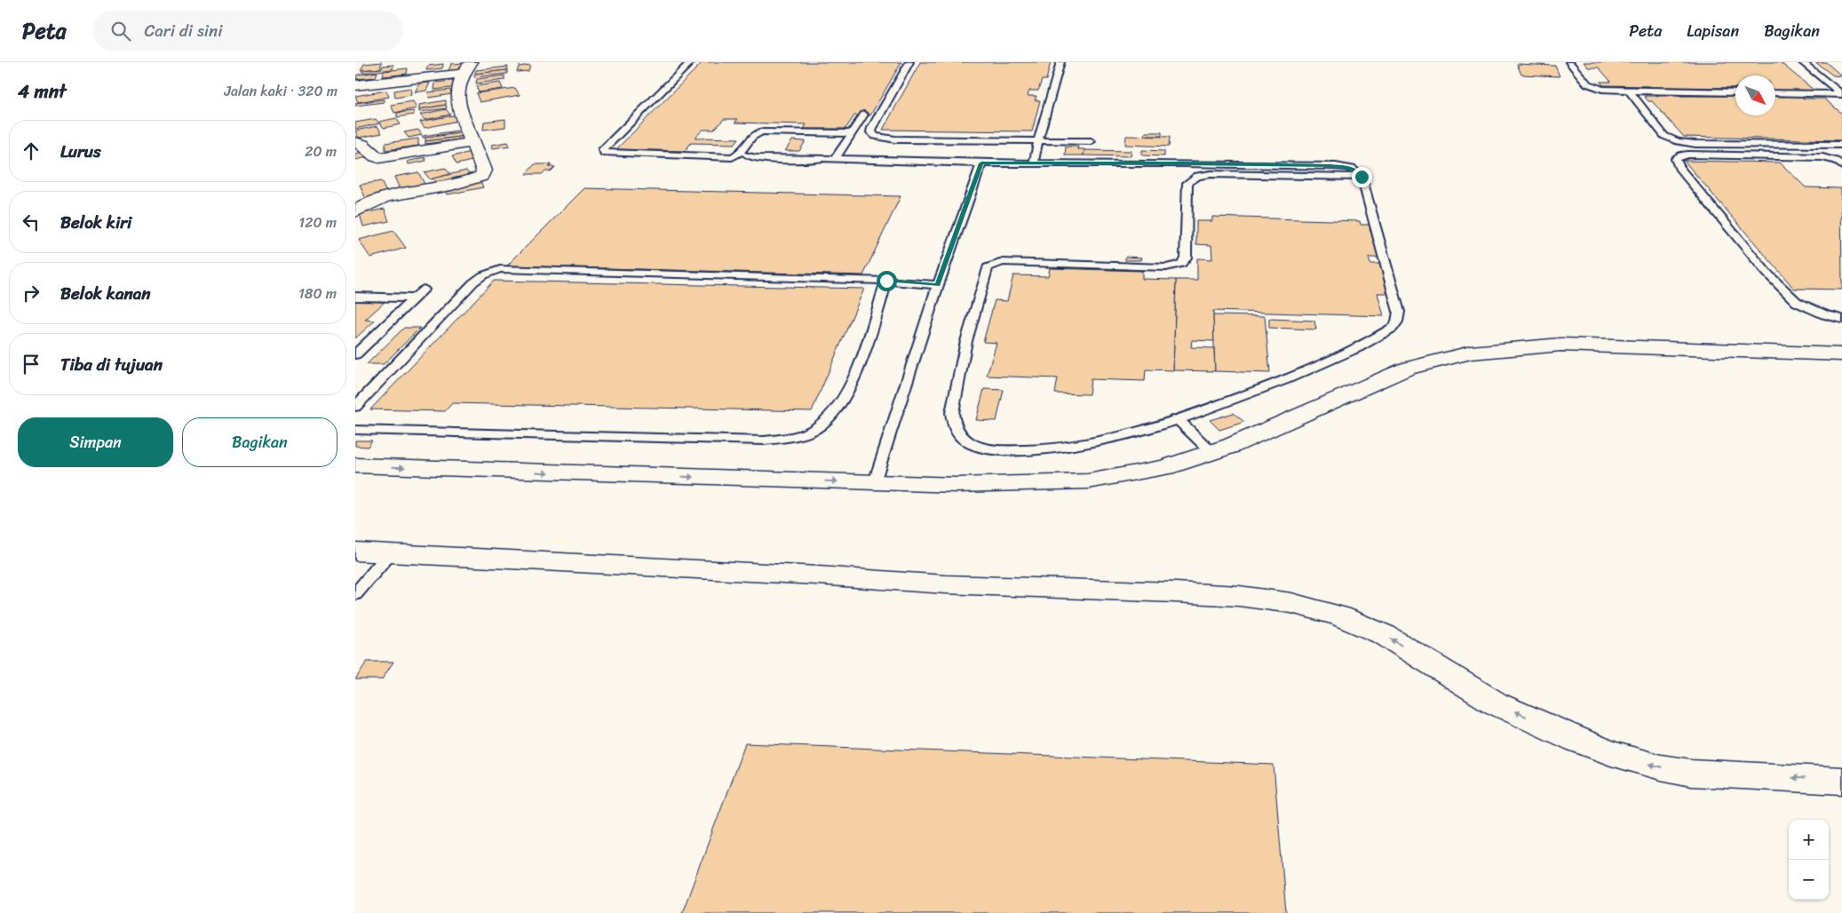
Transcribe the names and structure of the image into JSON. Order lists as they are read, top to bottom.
{
  "north": "bottom right",
  "page": {
    "header": "Peta",
    "search": "Cari di sini",
    "nav": ["Peta", "Lapisan", "Bagikan"],
    "heading": ["4 mnt", "Jalan kaki · 320 m"],
    "list": [
      ["Lurus", "20 m"],
      ["Belok kiri", "120 m"],
      ["Belok kanan", "180 m"],
      "Tiba di tujuan"
    ],
    "buttons": ["Simpan", "Bagikan"],
    "map_buttons": ["+", "−"]
  }
}
